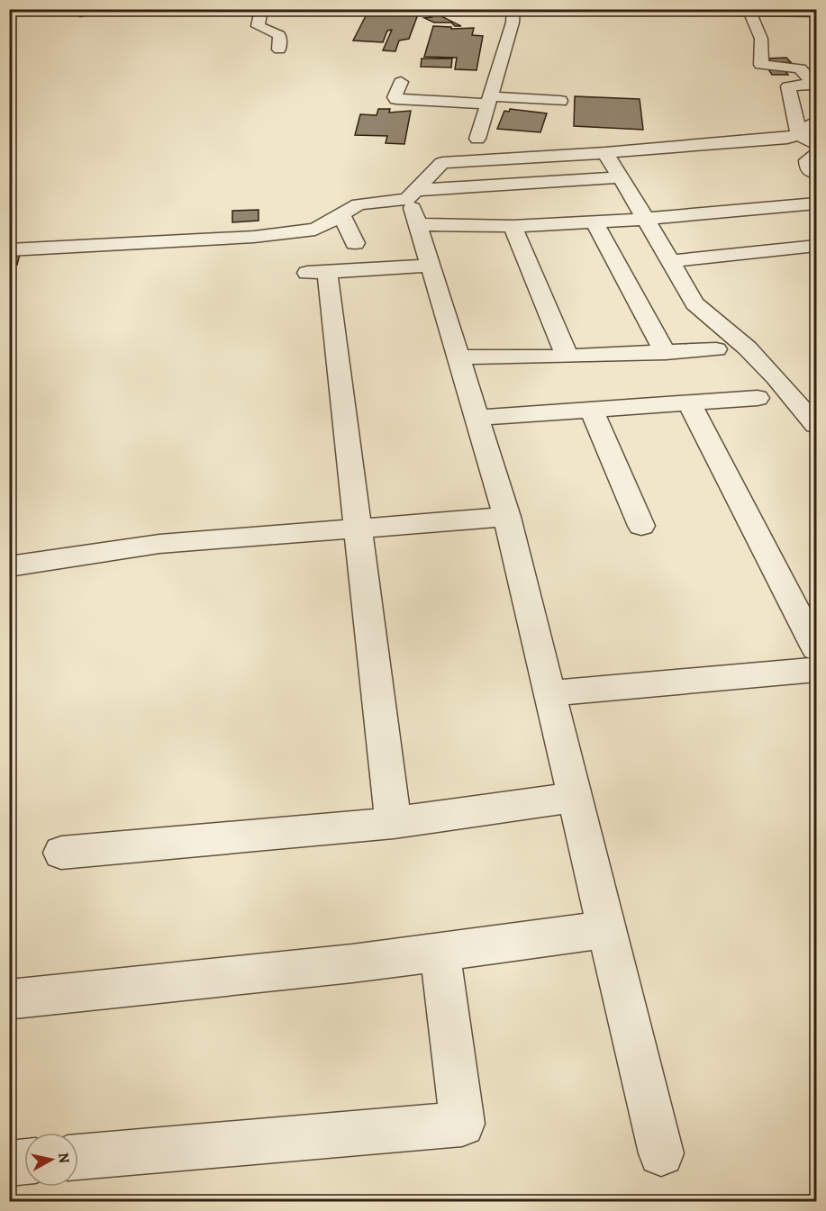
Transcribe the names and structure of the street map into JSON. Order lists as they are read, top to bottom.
{
  "north": "right"
}
